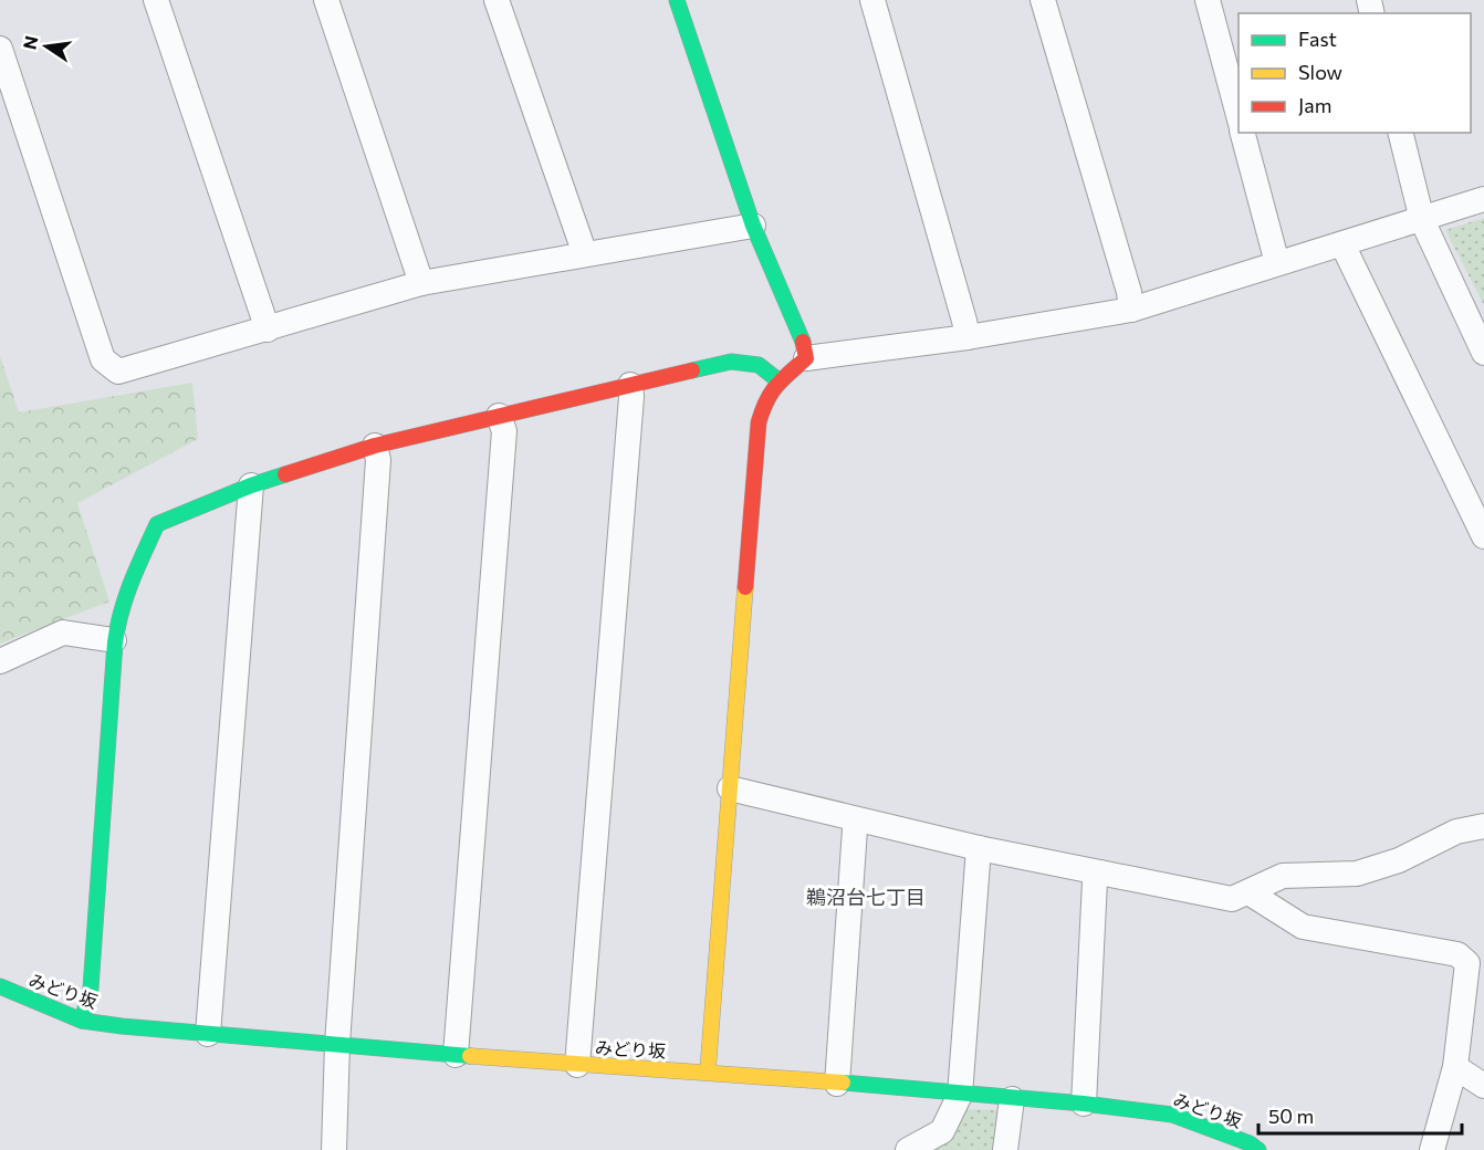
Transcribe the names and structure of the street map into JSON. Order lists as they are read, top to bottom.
{
  "streets": {
    "street": ["みどり坂"]
  },
  "districts": ["鵜沼台七丁目"],
  "legend": ["Fast", "Slow", "Jam"],
  "scale_bar": "50 m",
  "north": "left"
}
